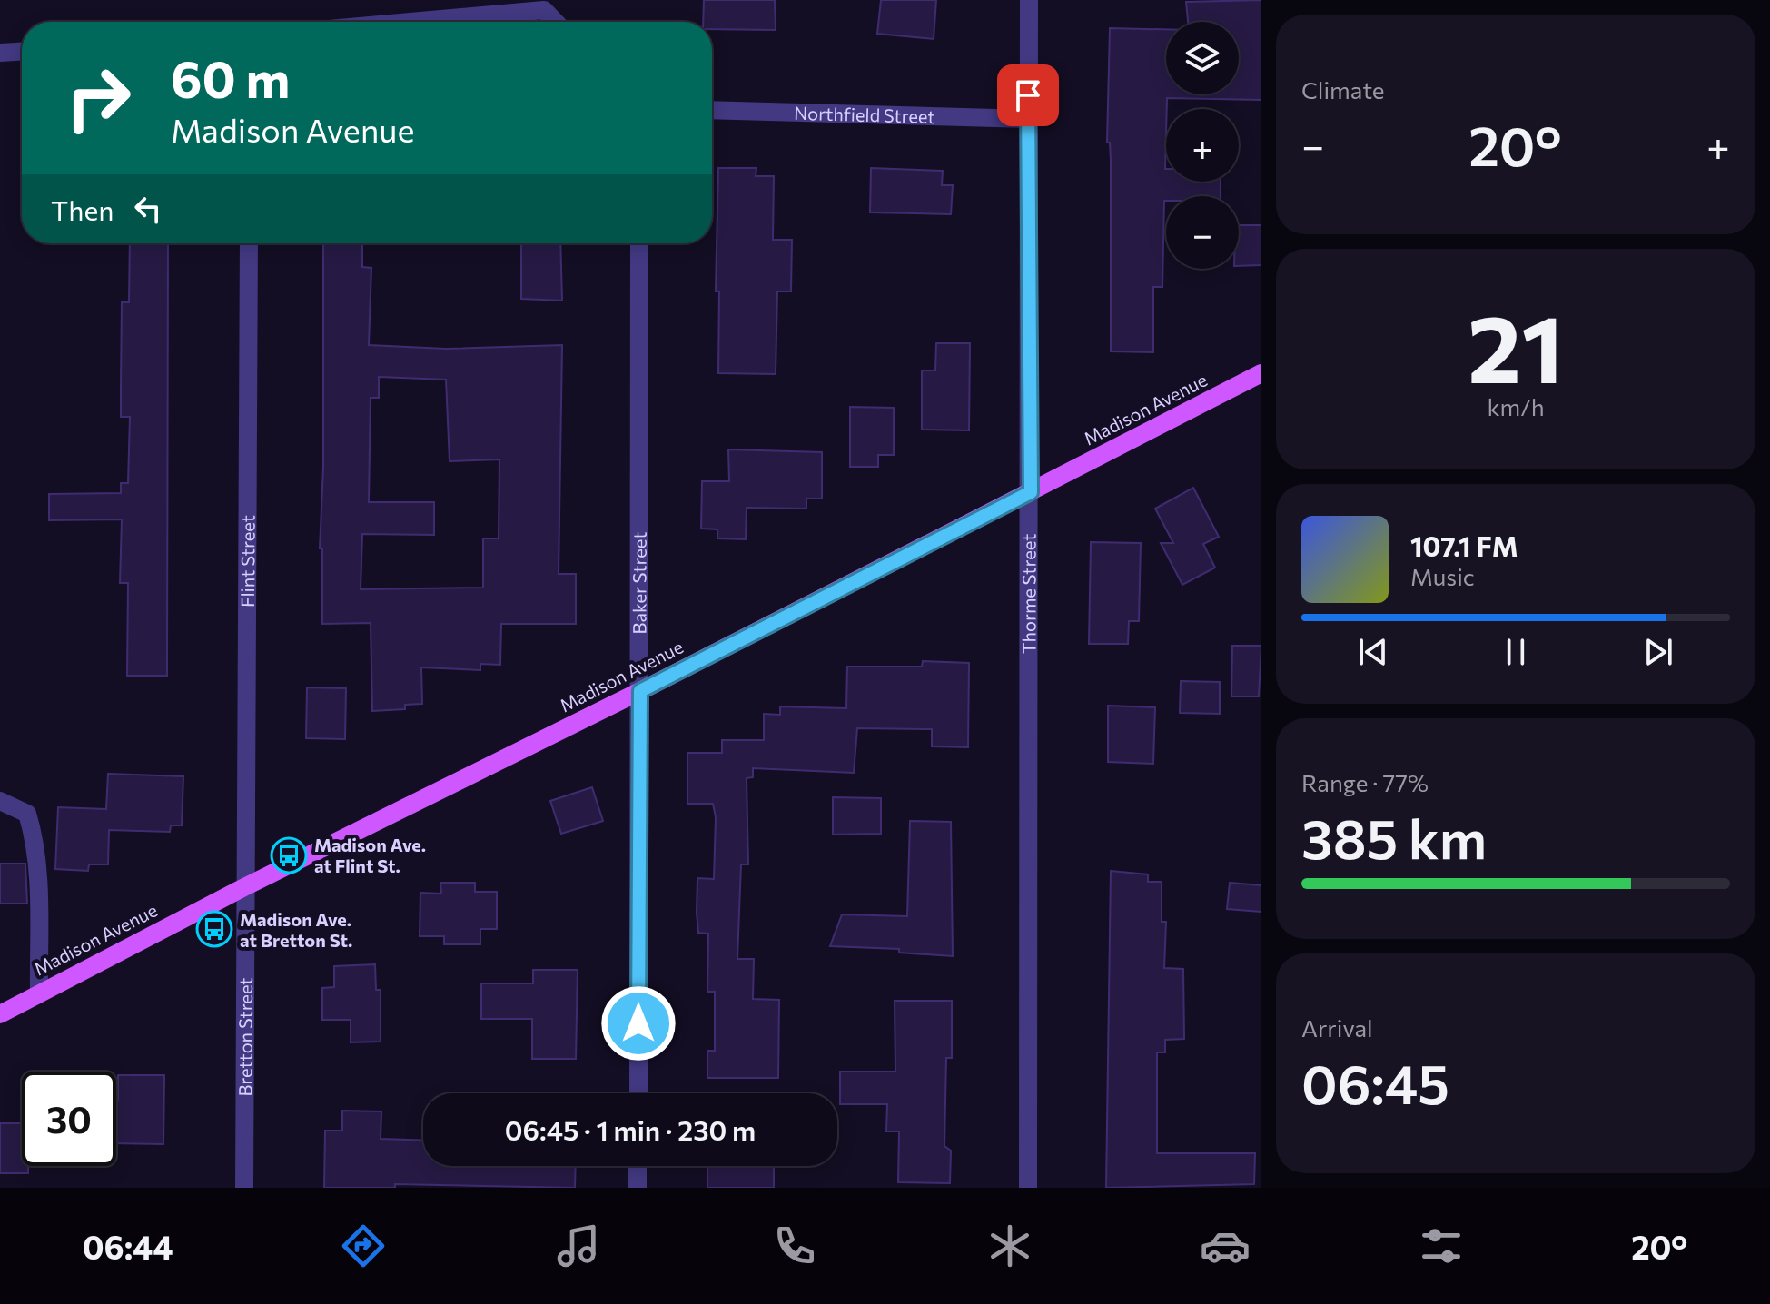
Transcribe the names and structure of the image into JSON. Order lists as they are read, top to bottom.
{
  "streets": {
    "main road": ["Madison Avenue"],
    "street": [
      "Northfield Street",
      "Flint Street",
      "Baker Street",
      "Thorme Street",
      "Bretton Street"
    ]
  },
  "crossings": [
    ["Northfield Street", "Thorme Street"],
    ["Madison Avenue", "Flint Street"],
    ["Madison Avenue", "Baker Street"],
    ["Madison Avenue", "Thorme Street"],
    ["Madison Avenue", "Bretton Street"],
    ["Flint Street", "Bretton Street"]
  ],
  "places": {
    "bus stop": ["Madison Ave. at Flint St.", "Madison Ave. at Bretton St."]
  },
  "page": {
    "tile": [
      "Climate",
      ["21", "km/h"],
      ["Range · 77%", "385 km"],
      ["Arrival", "06:45"]
    ],
    "map_buttons": ["+", "−"],
    "turn": ["60 m", "Madison Avenue"],
    "heat": ["−", "20°", "+"],
    "then": "Then",
    "song": ["107.1 FM", "Music"],
    "limit": "30",
    "trip": "06:45 · 1 min · 230 m",
    "tabs": ["06:44", "20°"]
  }
}
